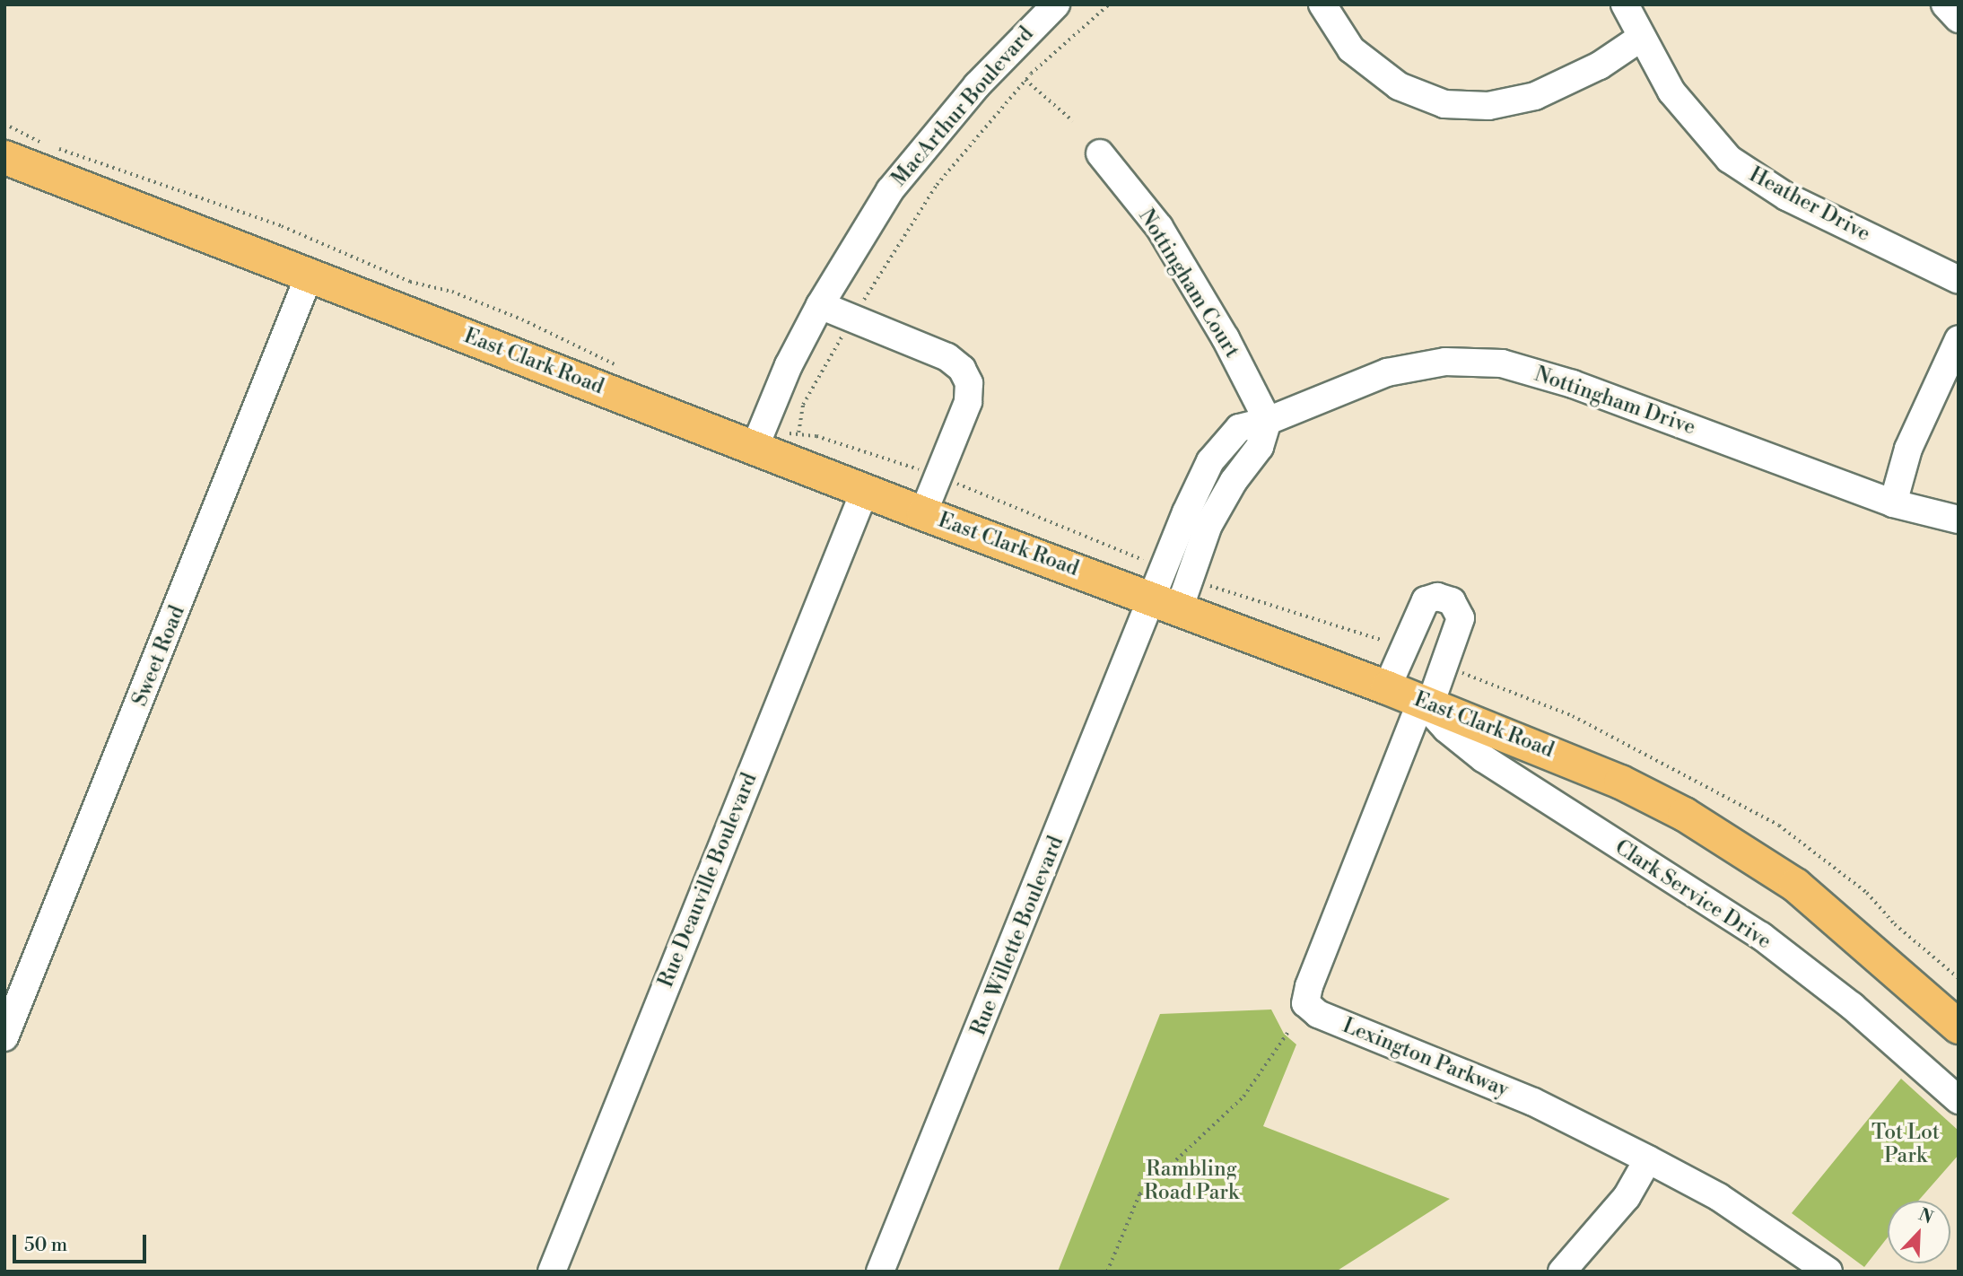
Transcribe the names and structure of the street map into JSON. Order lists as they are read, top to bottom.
{
  "streets": {
    "main road": ["East Clark Road"],
    "street": [
      "MacArthur Boulevard",
      "Heather Drive",
      "Nottingham Court",
      "Nottingham Drive",
      "Sweet Road",
      "Rue Deauville Boulevard",
      "Clark Service Drive",
      "Rue Willette Boulevard",
      "Lexington Parkway"
    ]
  },
  "crossings": [
    ["MacArthur Boulevard", "East Clark Road"],
    ["Nottingham Court", "Nottingham Drive"],
    ["East Clark Road", "Nottingham Drive"],
    ["East Clark Road", "Sweet Road"],
    ["East Clark Road", "Rue Deauville Boulevard"],
    ["East Clark Road", "Clark Service Drive"],
    ["East Clark Road", "Rue Willette Boulevard"],
    ["East Clark Road", "Lexington Parkway"],
    ["Nottingham Drive", "Rue Willette Boulevard"],
    ["Clark Service Drive", "Lexington Parkway"]
  ],
  "parks": ["Tot Lot Park", "Rambling Road Park"],
  "scale_bar": "50 m",
  "north": "top right"
}
